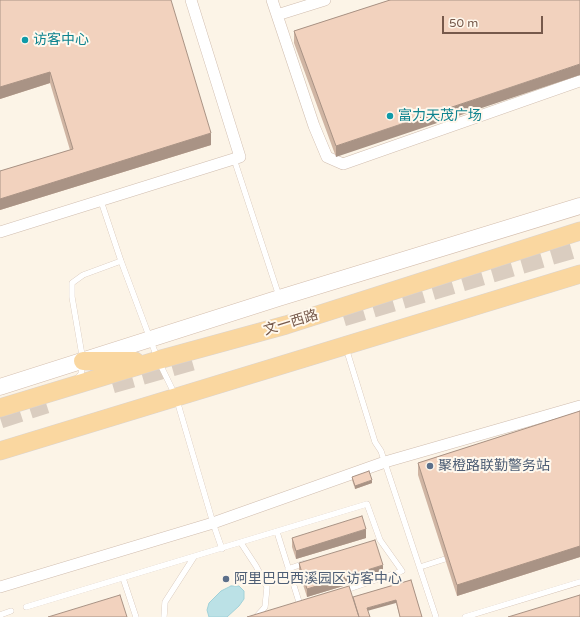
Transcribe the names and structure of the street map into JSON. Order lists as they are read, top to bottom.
{
  "streets": {
    "main road": ["文一西路"]
  },
  "places": [
    "访客中心",
    "富力天茂广场",
    "聚橙路联勤警务站",
    "阿里巴巴西溪园区访客中心"
  ],
  "scale_bar": "50 m"
}
